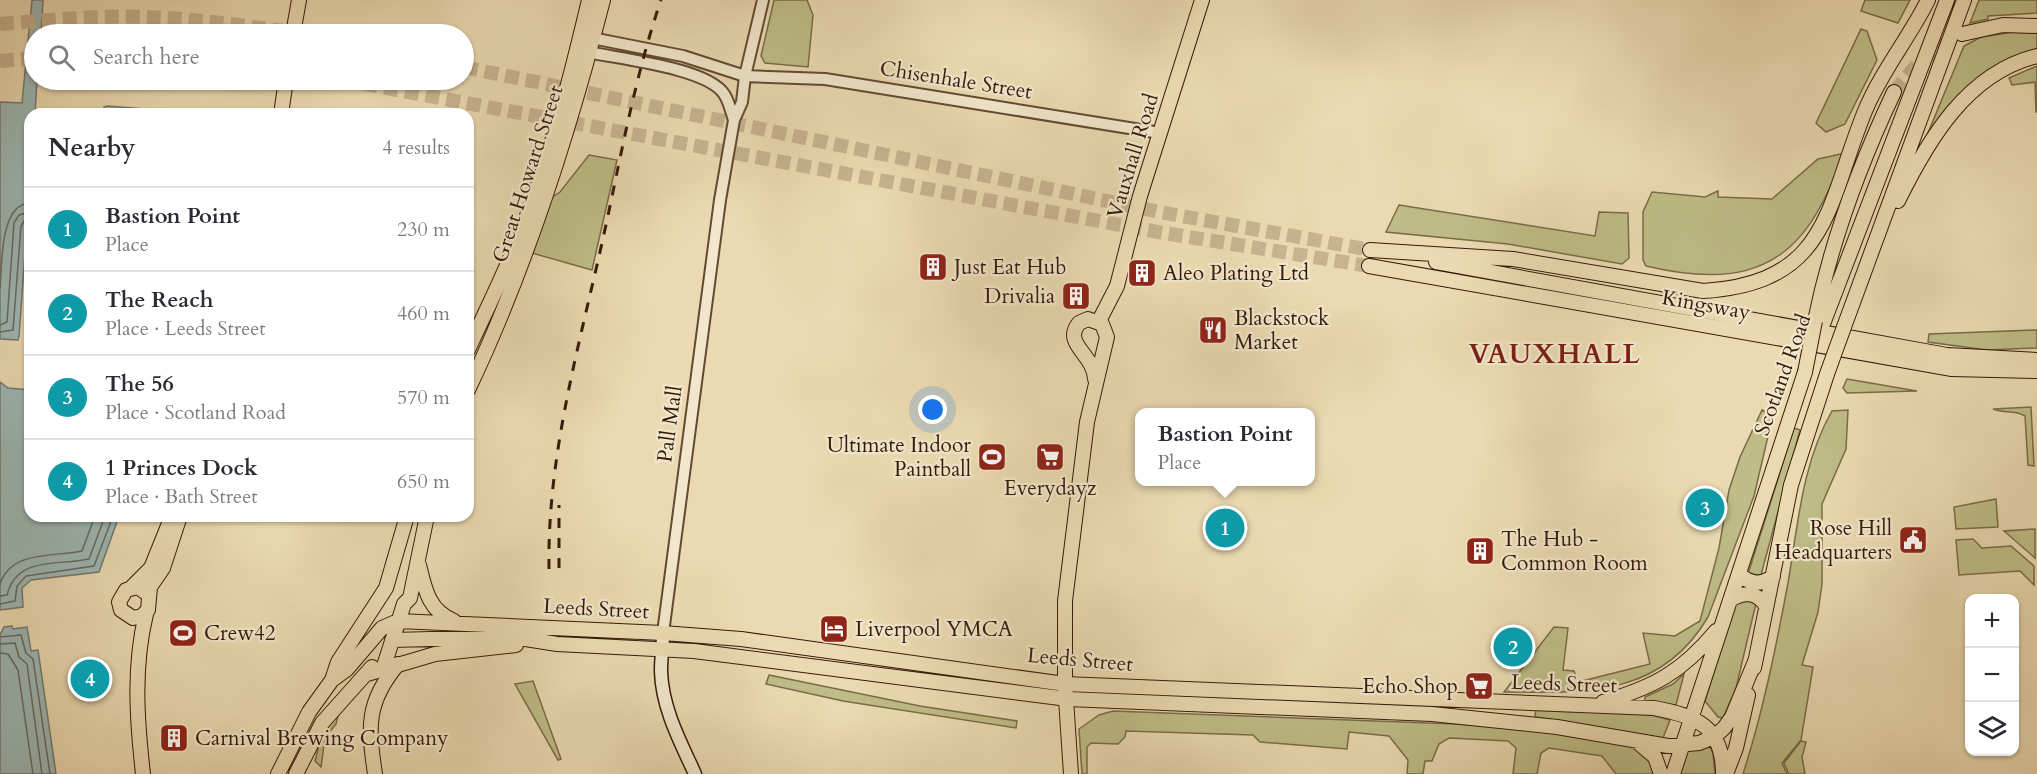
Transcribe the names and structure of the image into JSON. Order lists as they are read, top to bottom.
{
  "streets": {
    "main road": [
      "Vauxhall Road",
      "Great Howard Street",
      "Kingsway",
      "Scotland Road",
      "Pall Mall",
      "Leeds Street"
    ],
    "street": ["Chisenhale Street"]
  },
  "crossings": [
    ["Chisenhale Street", "Vauxhall Road"],
    ["Chisenhale Street", "Great Howard Street"],
    ["Chisenhale Street", "Pall Mall"],
    ["Scotland Road", "Leeds Street"],
    ["Pall Mall", "Leeds Street"]
  ],
  "districts": ["VAUXHALL"],
  "places": {
    "building": [
      "Just Eat Hub",
      "Aleo Plating Ltd",
      "Drivalia",
      "The Hub - Common Room",
      "Carnival Brewing Company"
    ],
    "restaurant": ["Blackstock Market"],
    "sports": ["Ultimate Indoor Paintball", "Crew42"],
    "supermarket": ["Everydayz", "Echo Shop"],
    "public building": ["Rose Hill Headquarters"],
    "hotel": ["Liverpool YMCA"]
  },
  "page": {
    "search": "Search here",
    "heading": ["Nearby", "4 results"],
    "list": [
      {
        "mark": "1",
        "name": "Bastion Point",
        "note": "Place",
        "value": "230 m"
      },
      {
        "mark": "2",
        "name": "The Reach",
        "note": "Place · Leeds Street",
        "value": "460 m"
      },
      {
        "mark": "3",
        "name": "The 56",
        "note": "Place · Scotland Road",
        "value": "570 m"
      },
      {
        "mark": "4",
        "name": "1 Princes Dock",
        "note": "Place · Bath Street",
        "value": "650 m"
      }
    ],
    "popup": ["Bastion Point", "Place"],
    "pins": [
      "3",
      "1",
      "2",
      "4"
    ],
    "map_buttons": ["+", "−"]
  }
}
